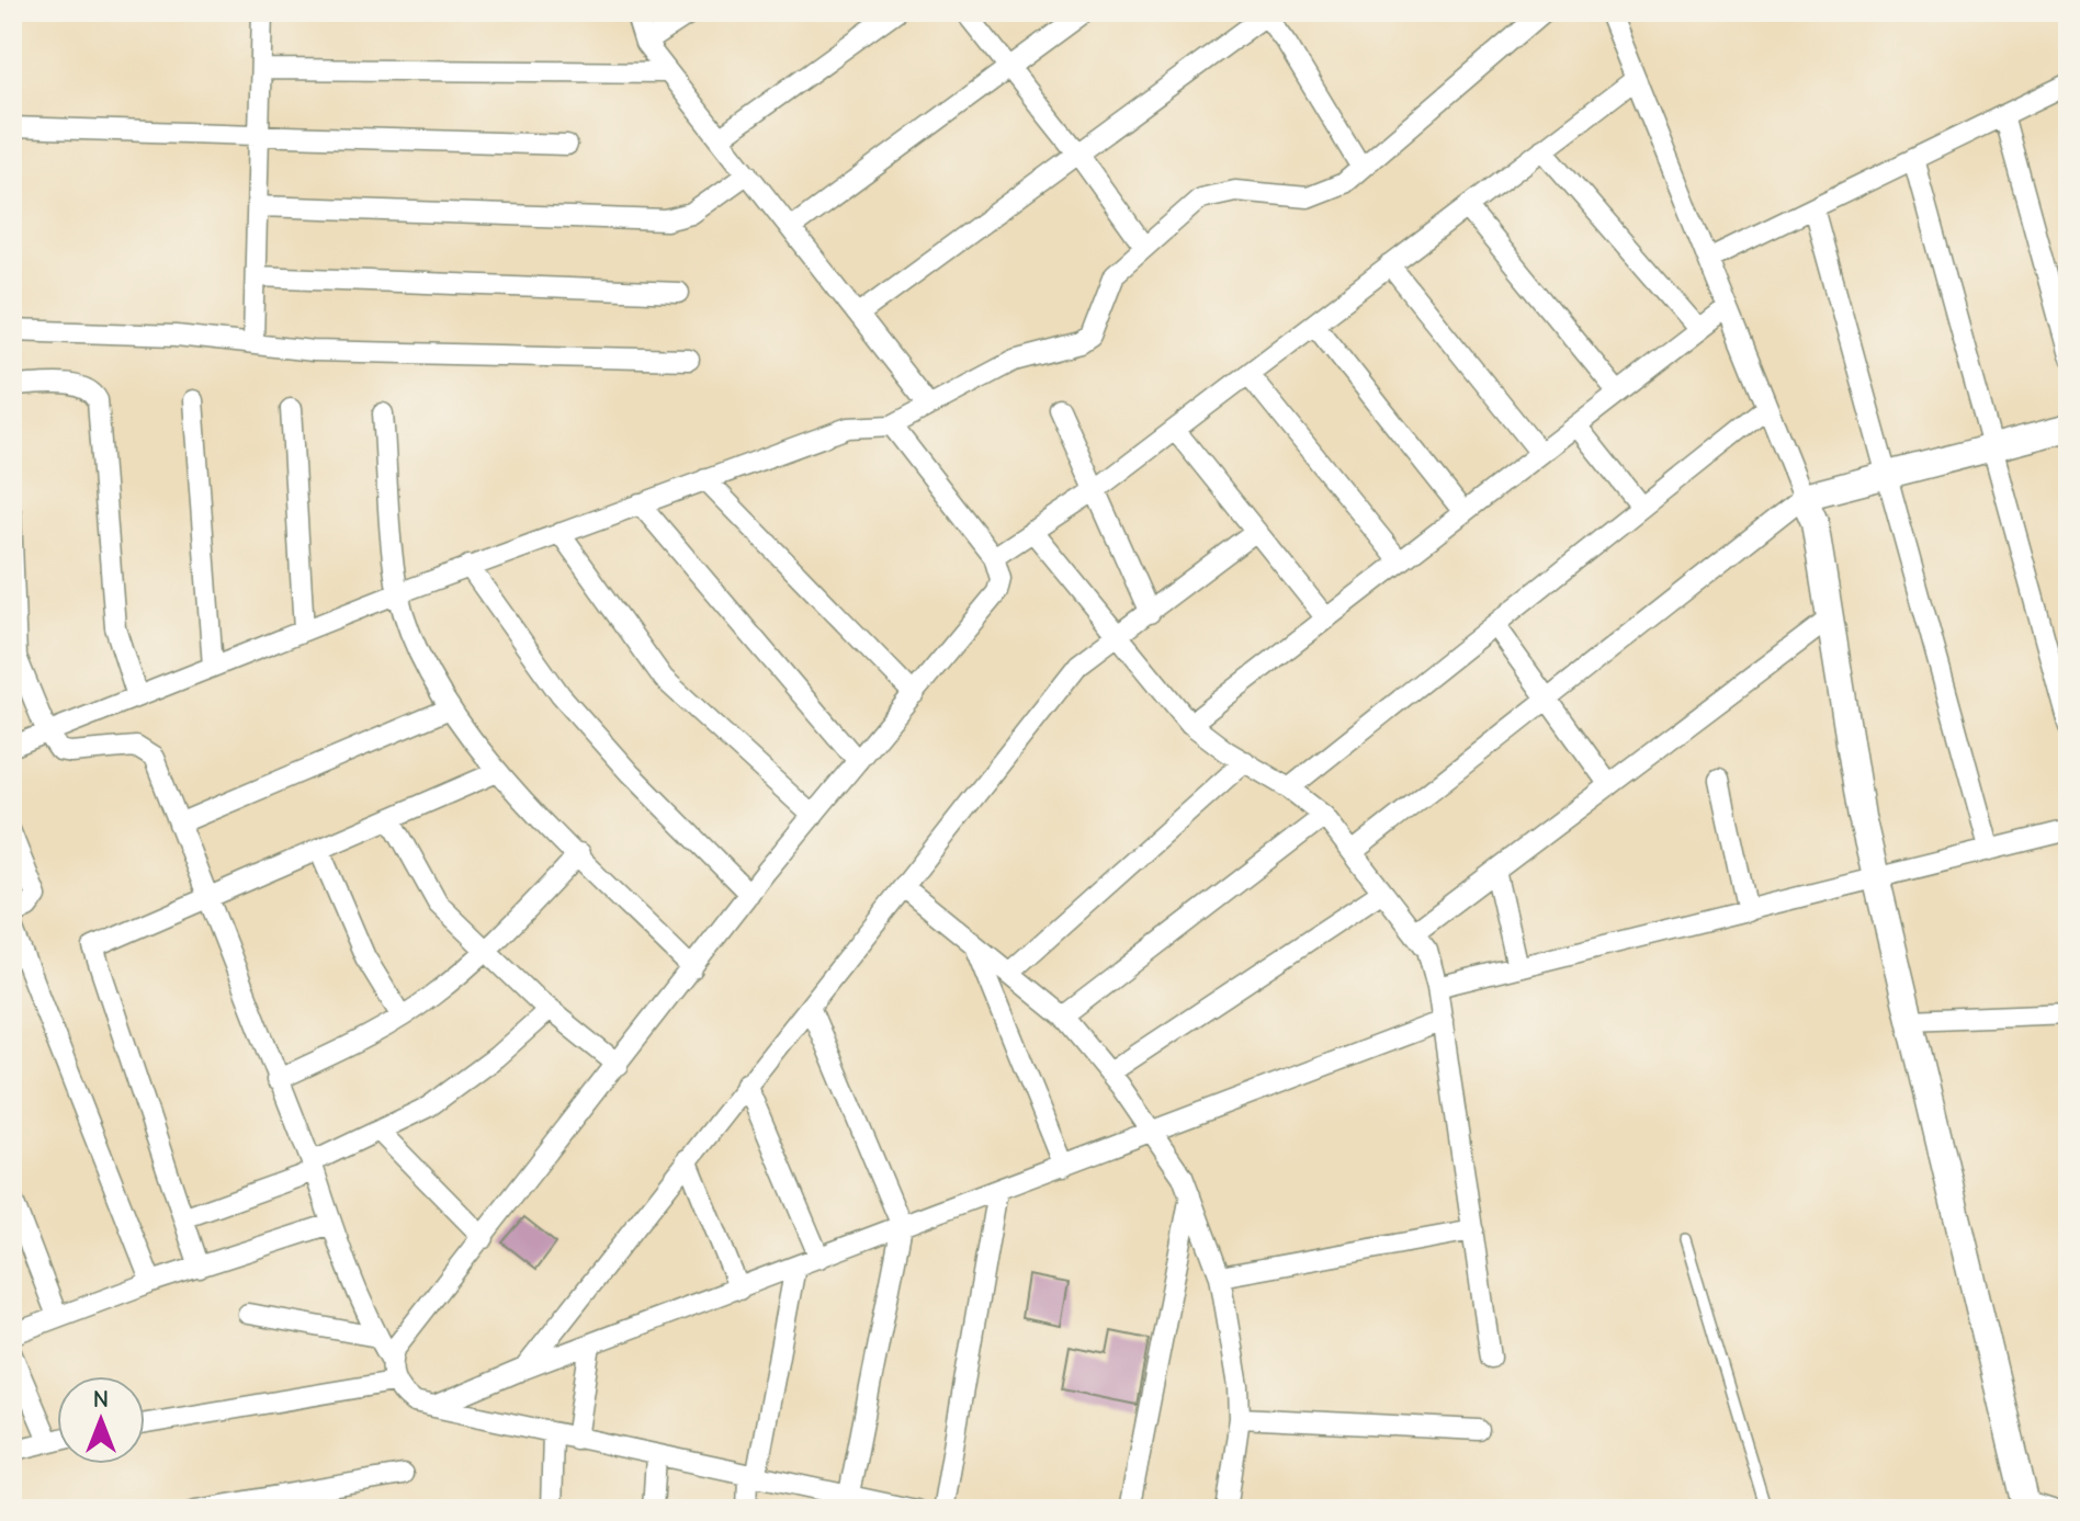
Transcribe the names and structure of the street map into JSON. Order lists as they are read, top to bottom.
{
  "north": "top"
}
